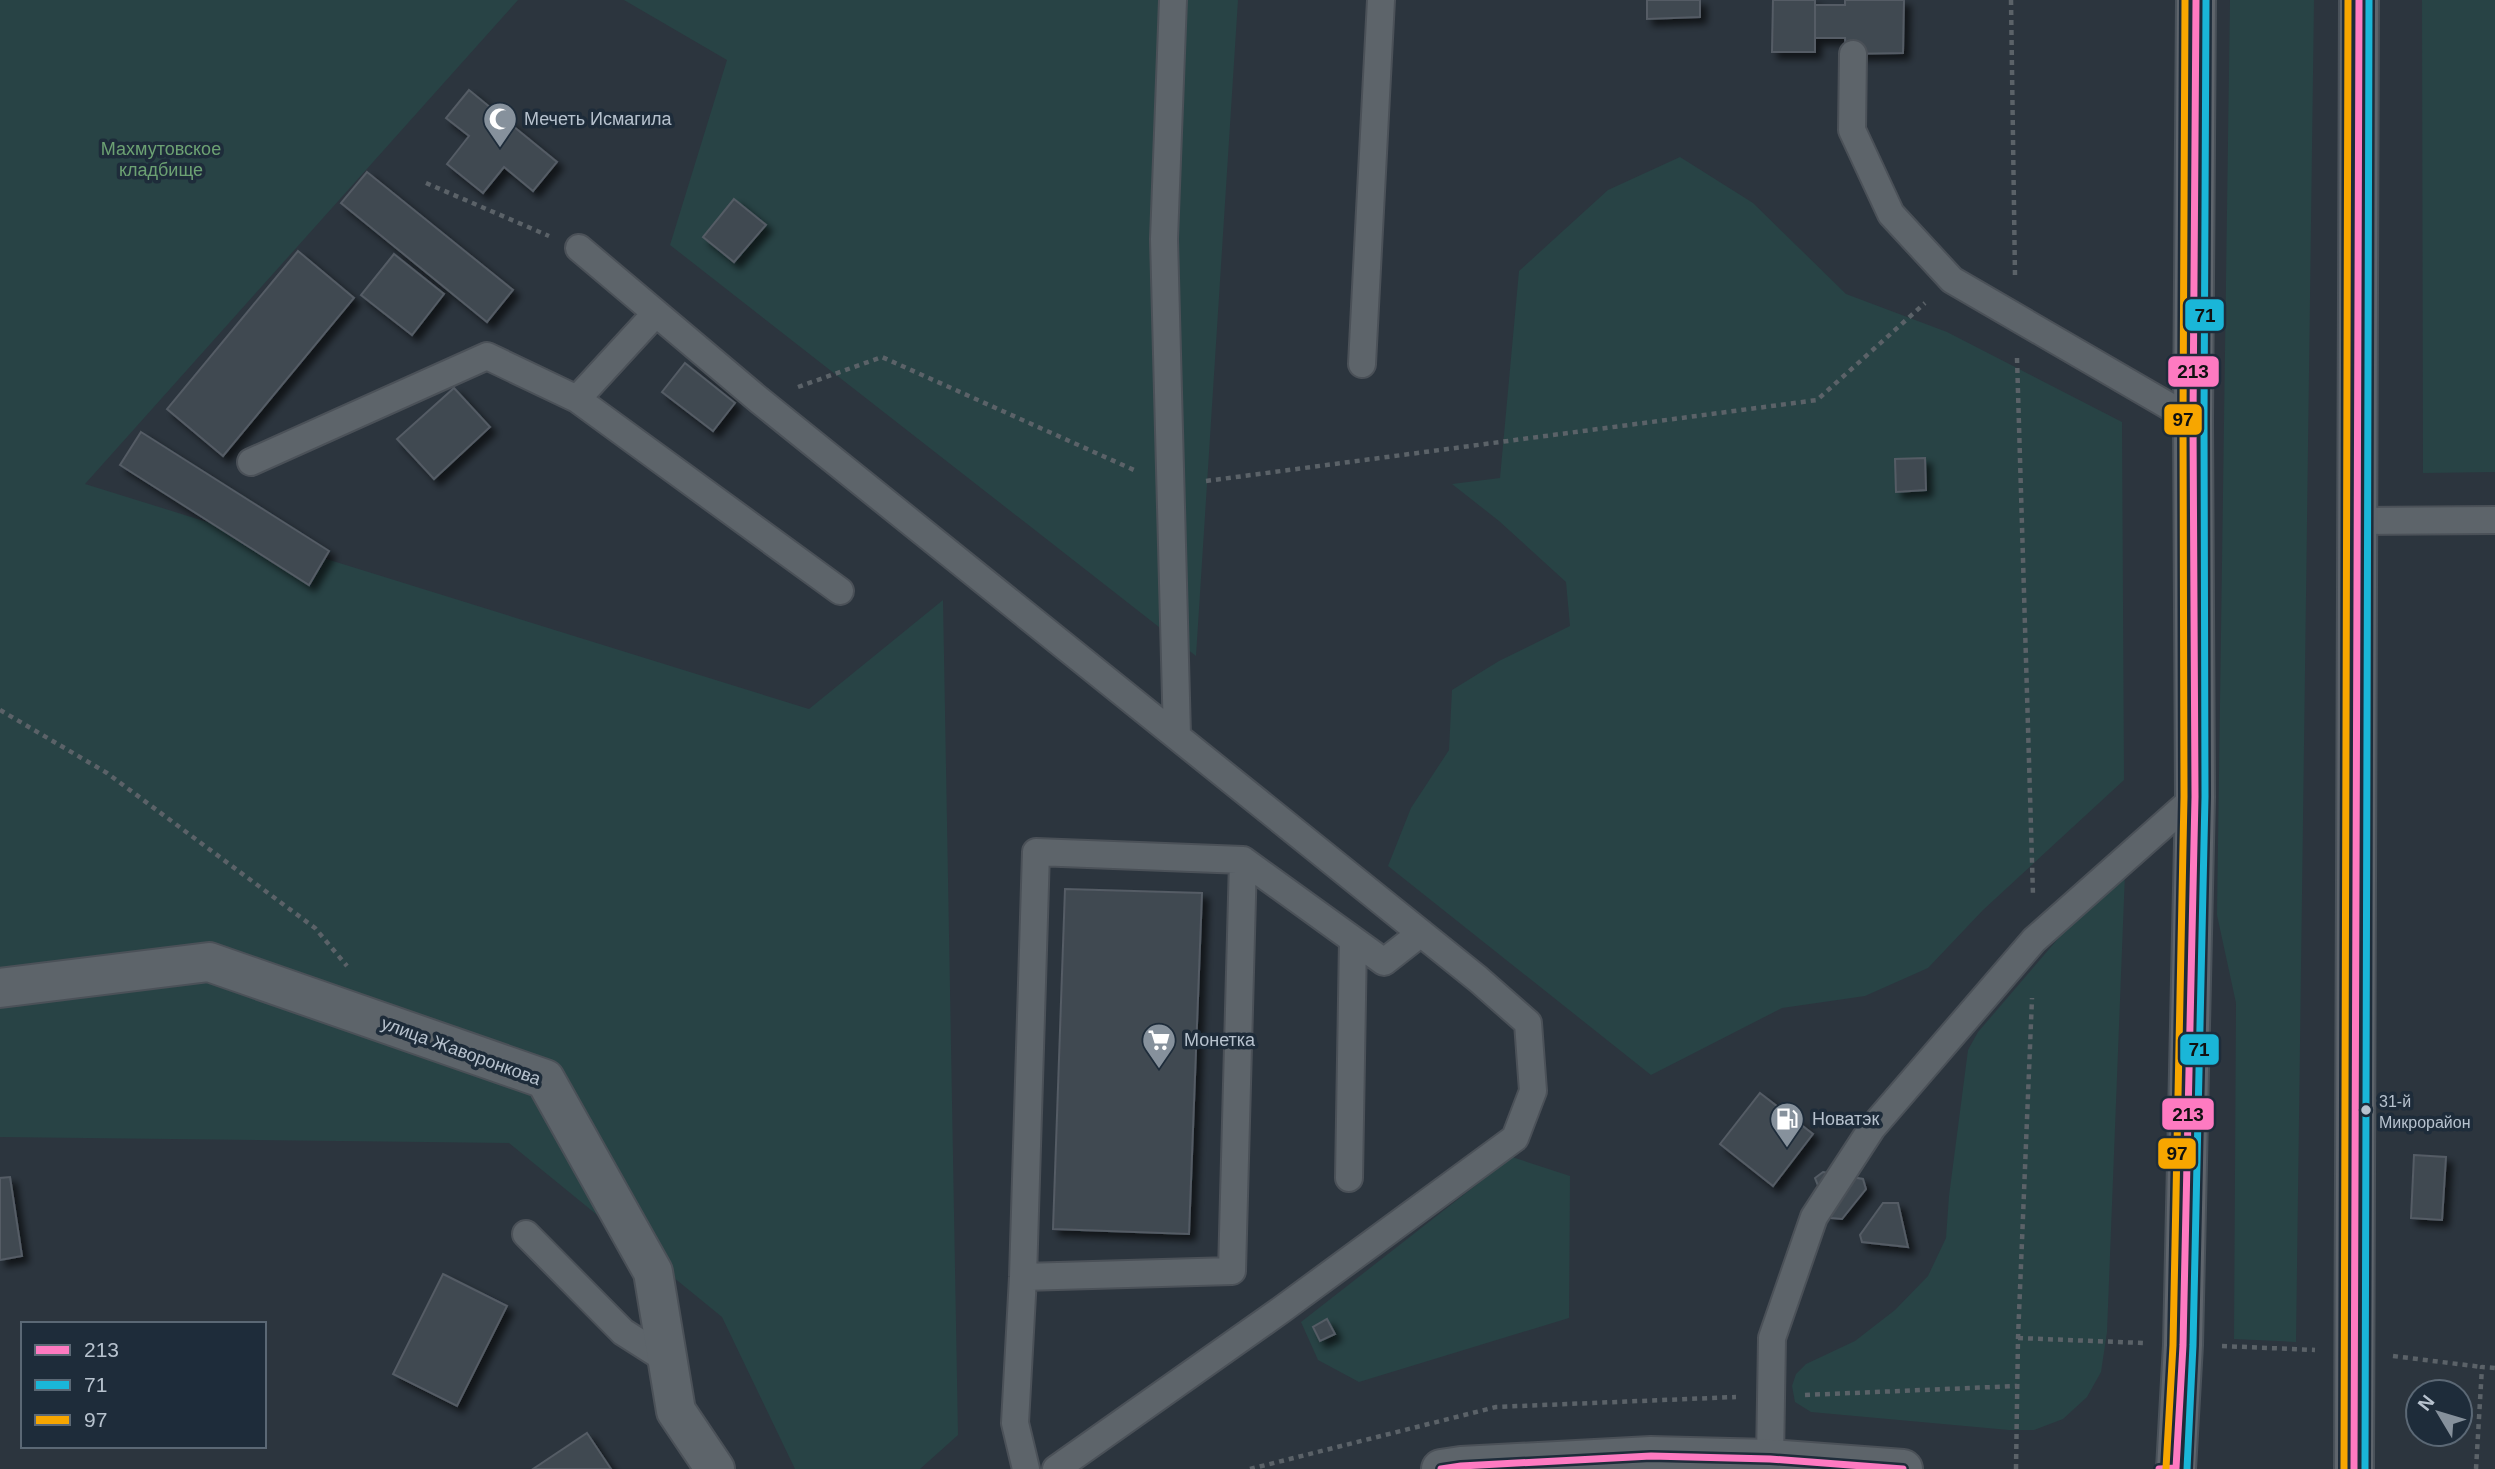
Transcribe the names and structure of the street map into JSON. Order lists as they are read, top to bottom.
{
  "streets": {
    "street": ["улица Жаворонкова"]
  },
  "parks": ["Махмутовское кладбище"],
  "places": {
    "mosque": ["Мечеть Исмагила"],
    "supermarket": ["Монетка"],
    "other": ["31-й Микрорайон"],
    "fuel station": ["Новатэк"]
  },
  "lines": ["transit line 213", "transit line 71", "transit line 97"],
  "legend": ["213", "71", "97"],
  "north": "top left"
}
